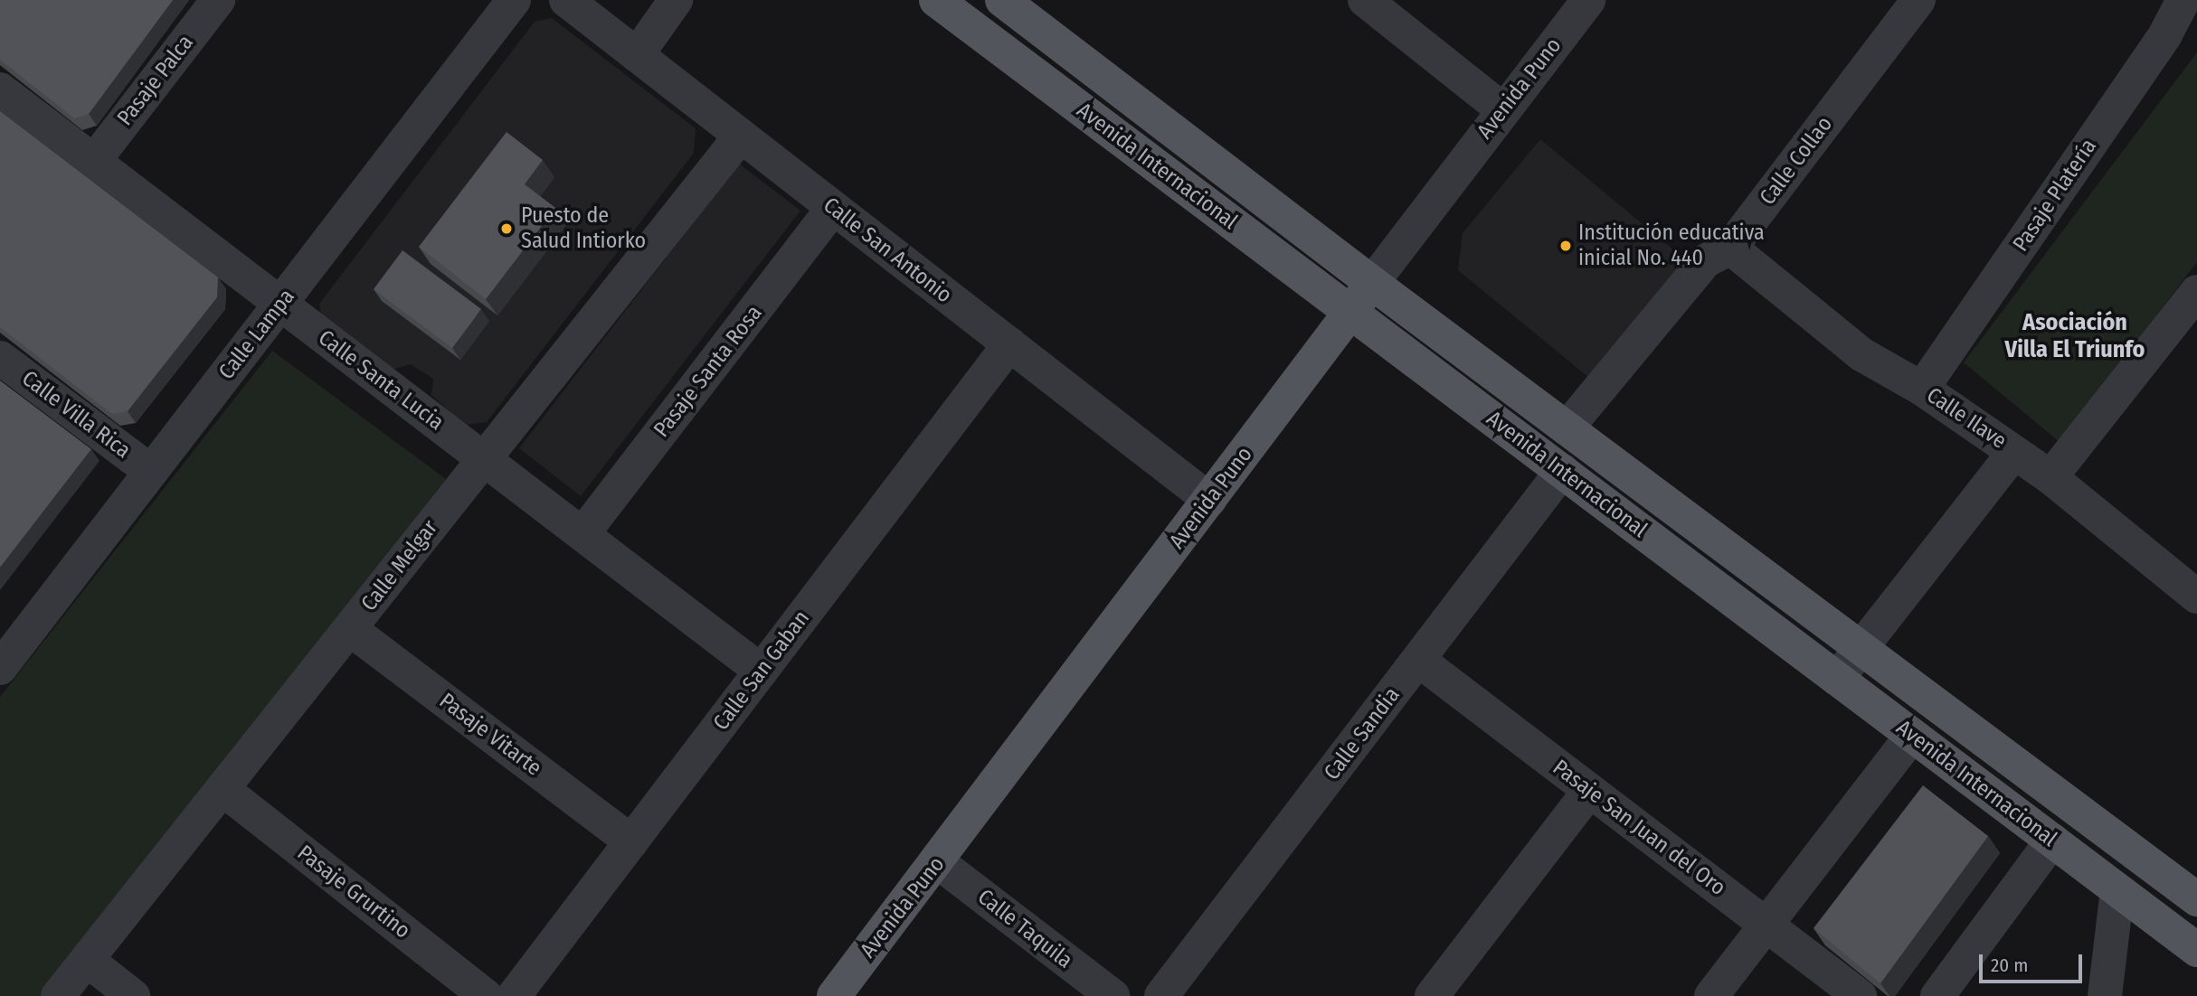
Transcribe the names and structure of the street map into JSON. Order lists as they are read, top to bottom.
{
  "streets": {
    "main road": ["Avenida Puno", "Avenida Internacional"],
    "street": [
      "Pasaje Palca",
      "Calle Collao",
      "Pasaje Platería",
      "Calle San Antonio",
      "Calle Lampa",
      "Pasaje Santa Rosa",
      "Calle Santa Lucia",
      "Calle Villa Rica",
      "Calle Ilave",
      "Calle Melgar",
      "Calle San Gaban",
      "Calle Sandia",
      "Pasaje Vitarte",
      "Pasaje San Juan del Oro",
      "Pasaje Grurtino",
      "Calle Taquila"
    ]
  },
  "crossings": [
    ["Pasaje Palca", "Calle Santa Lucia"],
    ["Avenida Puno", "Avenida Internacional"],
    ["Avenida Puno", "Calle San Antonio"],
    ["Avenida Puno", "Calle Taquila"],
    ["Calle Collao", "Avenida Internacional"],
    ["Calle Collao", "Calle Ilave"],
    ["Avenida Internacional", "Calle Sandia"],
    ["Pasaje Platería", "Calle Ilave"],
    ["Calle San Antonio", "Pasaje Santa Rosa"],
    ["Calle San Antonio", "Calle Melgar"],
    ["Calle San Antonio", "Calle San Gaban"],
    ["Calle Lampa", "Calle Santa Lucia"],
    ["Calle Lampa", "Calle Villa Rica"],
    ["Pasaje Santa Rosa", "Calle Santa Lucia"],
    ["Calle Santa Lucia", "Calle Melgar"],
    ["Calle Santa Lucia", "Calle San Gaban"],
    ["Calle Melgar", "Pasaje Vitarte"],
    ["Calle Melgar", "Pasaje Grurtino"],
    ["Calle San Gaban", "Pasaje Vitarte"],
    ["Calle Sandia", "Pasaje San Juan del Oro"]
  ],
  "districts": ["Asociación Villa El Triunfo"],
  "places": ["Puesto de Salud Intiorko", "Institución educativa inicial No. 440"],
  "scale_bar": "20 m"
}
